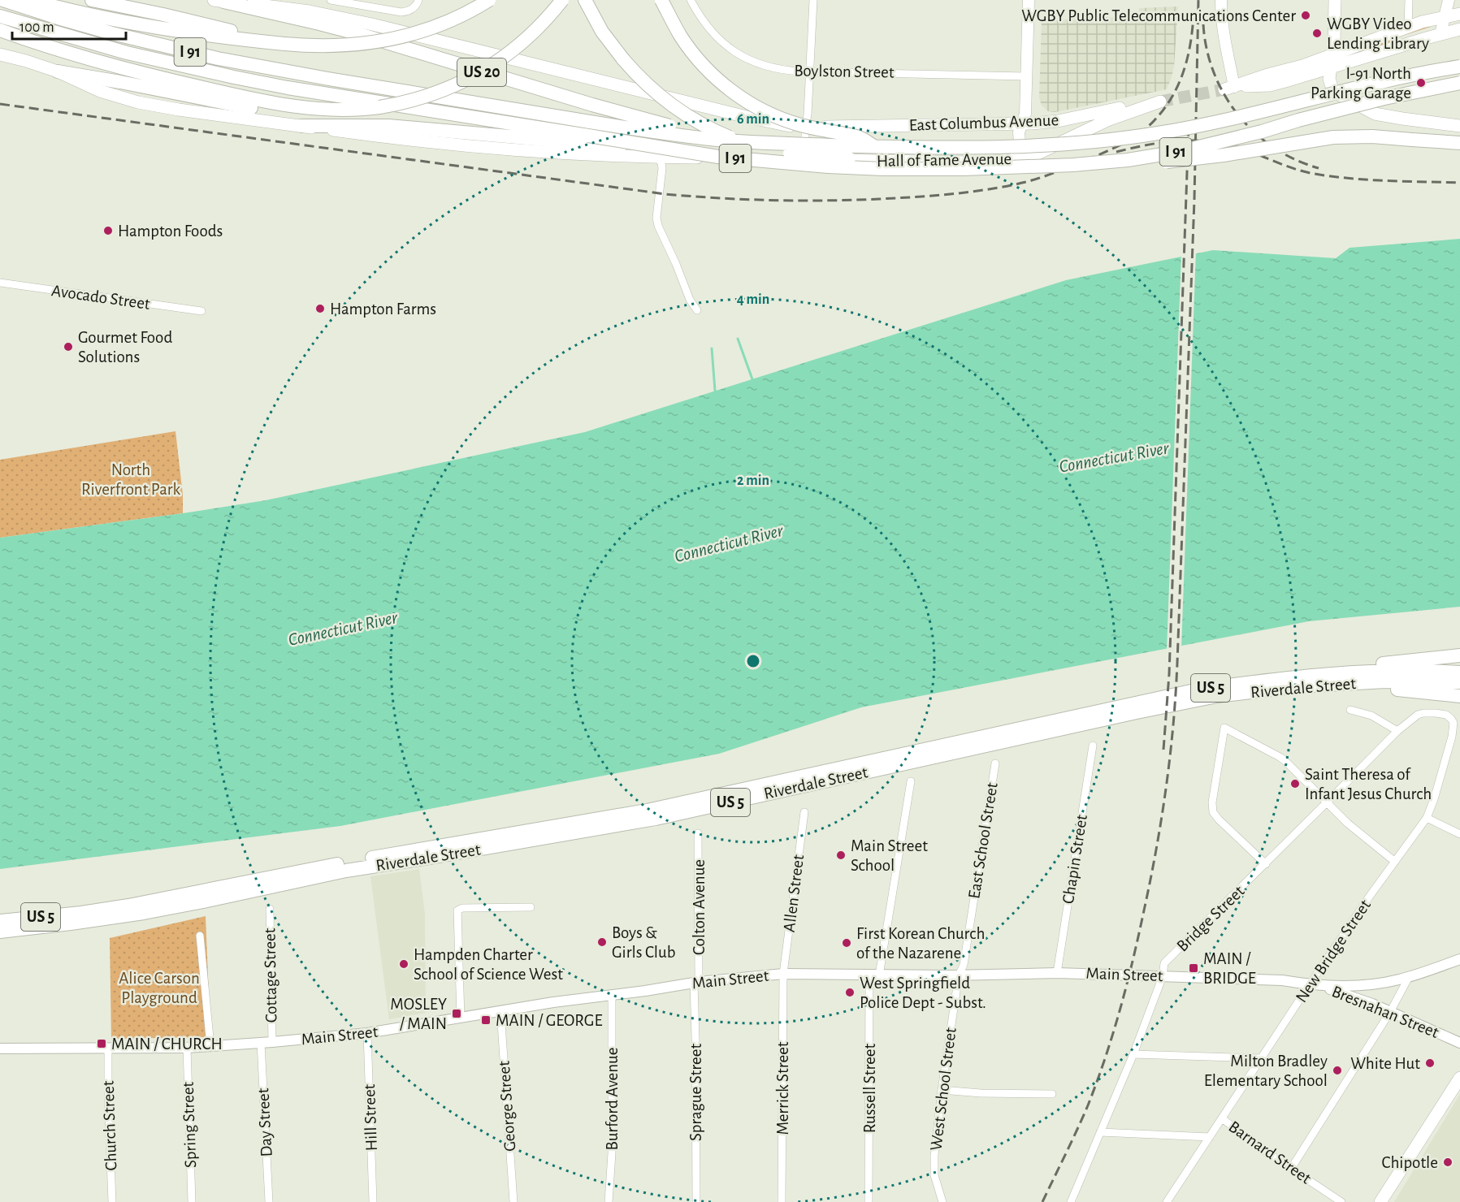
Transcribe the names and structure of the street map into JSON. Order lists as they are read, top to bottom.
{
  "streets": {
    "highway": [
      "I 91",
      "US 20",
      "US 5",
      "Riverdale Street"
    ],
    "main road": ["East Columbus Avenue", "Hall of Fame Avenue"],
    "street": [
      "Boylston Street",
      "Avocado Street",
      "East School Street",
      "Chapin Street",
      "Allen Street",
      "Colton Avenue",
      "Bridge Street",
      "New Bridge Street",
      "Main Street",
      "Cottage Street",
      "Bresnahan Street",
      "Merrick Street",
      "Russell Street",
      "West School Street",
      "Sprague Street",
      "Burford Avenue",
      "George Street",
      "Hill Street",
      "Day Street",
      "Spring Street",
      "Church Street",
      "Barnard Street"
    ]
  },
  "crossings": [
    ["I 91", "Hall of Fame Avenue"],
    ["US 20", "Hall of Fame Avenue"],
    ["East Columbus Avenue", "Hall of Fame Avenue"],
    ["East School Street", "Main Street"],
    ["East School Street", "West School Street"],
    ["Chapin Street", "Main Street"],
    ["Allen Street", "Main Street"],
    ["Allen Street", "Merrick Street"],
    ["Colton Avenue", "Main Street"],
    ["Colton Avenue", "Sprague Street"],
    ["Bridge Street", "New Bridge Street"],
    ["Bridge Street", "Main Street"],
    ["New Bridge Street", "Main Street"],
    ["New Bridge Street", "Bresnahan Street"],
    ["New Bridge Street", "Barnard Street"],
    ["Main Street", "Cottage Street"],
    ["Main Street", "Bresnahan Street"],
    ["Main Street", "Merrick Street"],
    ["Main Street", "Russell Street"],
    ["Main Street", "West School Street"],
    ["Main Street", "Sprague Street"],
    ["Main Street", "Burford Avenue"],
    ["Main Street", "George Street"],
    ["Main Street", "Hill Street"],
    ["Main Street", "Day Street"],
    ["Main Street", "Spring Street"],
    ["Main Street", "Church Street"]
  ],
  "water": ["Connecticut River"],
  "parks": ["North Riverfront Park", "Alice Carson Playground"],
  "places": {
    "other": [
      "WGBY Public Telecommunications Center",
      "WGBY Video Lending Library",
      "I-91 North Parking Garage",
      "Hampton Foods",
      "Hampton Farms",
      "Gourmet Food Solutions",
      "Saint Theresa of Infant Jesus Church",
      "Main Street School",
      "Boys & Girls Club",
      "First Korean Church of the Nazarene",
      "Hampden Charter School of Science West",
      "West Springfield Police Dept - Subst.",
      "White Hut",
      "Milton Bradley Elementary School",
      "Chipotle"
    ],
    "transit": [
      "MAIN / BRIDGE",
      "MOSLEY / MAIN",
      "MAIN / GEORGE",
      "MAIN / CHURCH"
    ]
  },
  "scale_bar": "100 m",
  "rings": ["6 min", "4 min", "2 min"]
}
